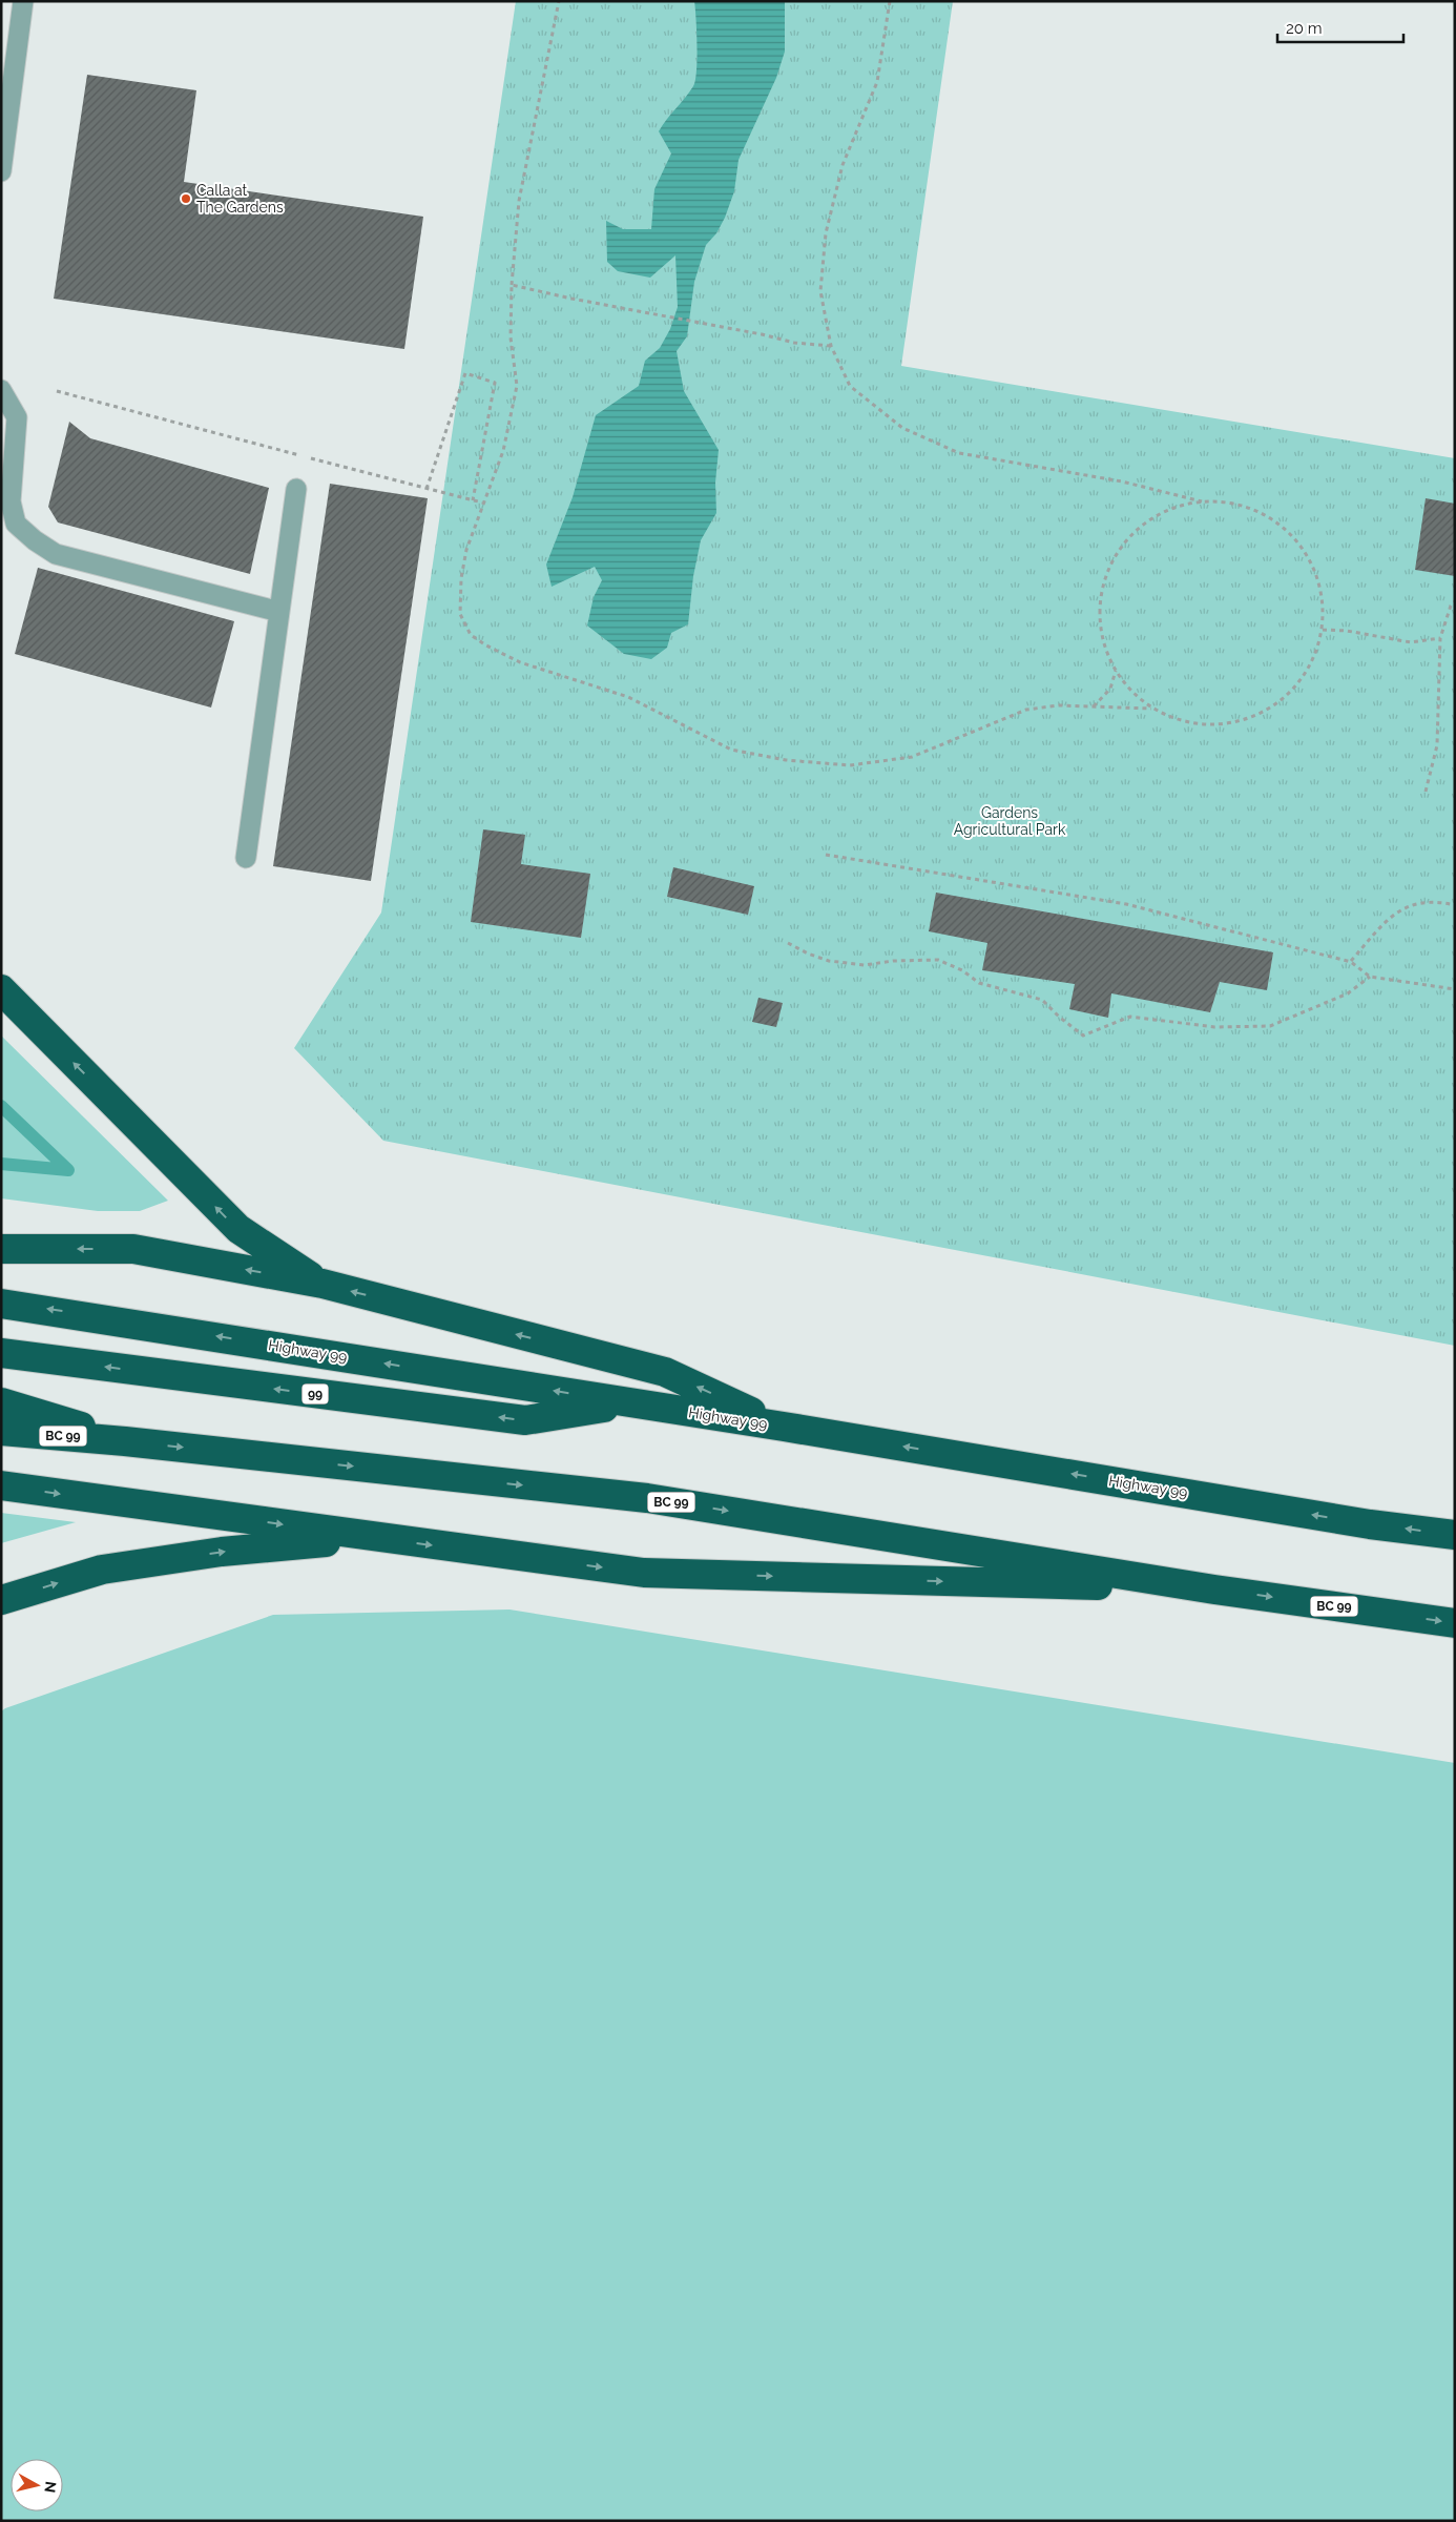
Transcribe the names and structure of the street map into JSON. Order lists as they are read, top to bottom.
{
  "streets": {
    "highway": ["Highway 99", "99", "BC 99"]
  },
  "crossings": [
    ["Highway 99", "99"]
  ],
  "parks": ["Gardens Agricultural Park"],
  "places": ["Calla at The Gardens"],
  "scale_bar": "20 m",
  "north": "right"
}
